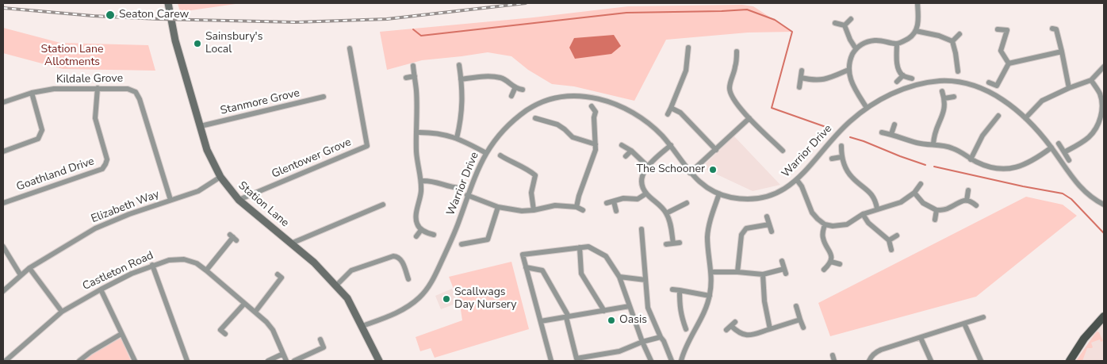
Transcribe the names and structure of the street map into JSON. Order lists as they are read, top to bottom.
{
  "streets": {
    "main road": ["Station Lane"],
    "street": [
      "Kildale Grove",
      "Stanmore Grove",
      "Warrior Drive",
      "Glentower Grove",
      "Goathland Drive",
      "Elizabeth Way",
      "Castleton Road"
    ]
  },
  "crossings": [
    ["Kildale Grove", "Goathland Drive"],
    ["Kildale Grove", "Elizabeth Way"],
    ["Stanmore Grove", "Station Lane"],
    ["Warrior Drive", "Station Lane"],
    ["Glentower Grove", "Station Lane"],
    ["Station Lane", "Elizabeth Way"]
  ],
  "parks": ["Station Lane Allotments"],
  "places": [
    "Seaton Carew",
    "Sainsbury's Local",
    "The Schooner",
    "Scallwags Day Nursery",
    "Oasis"
  ]
}
